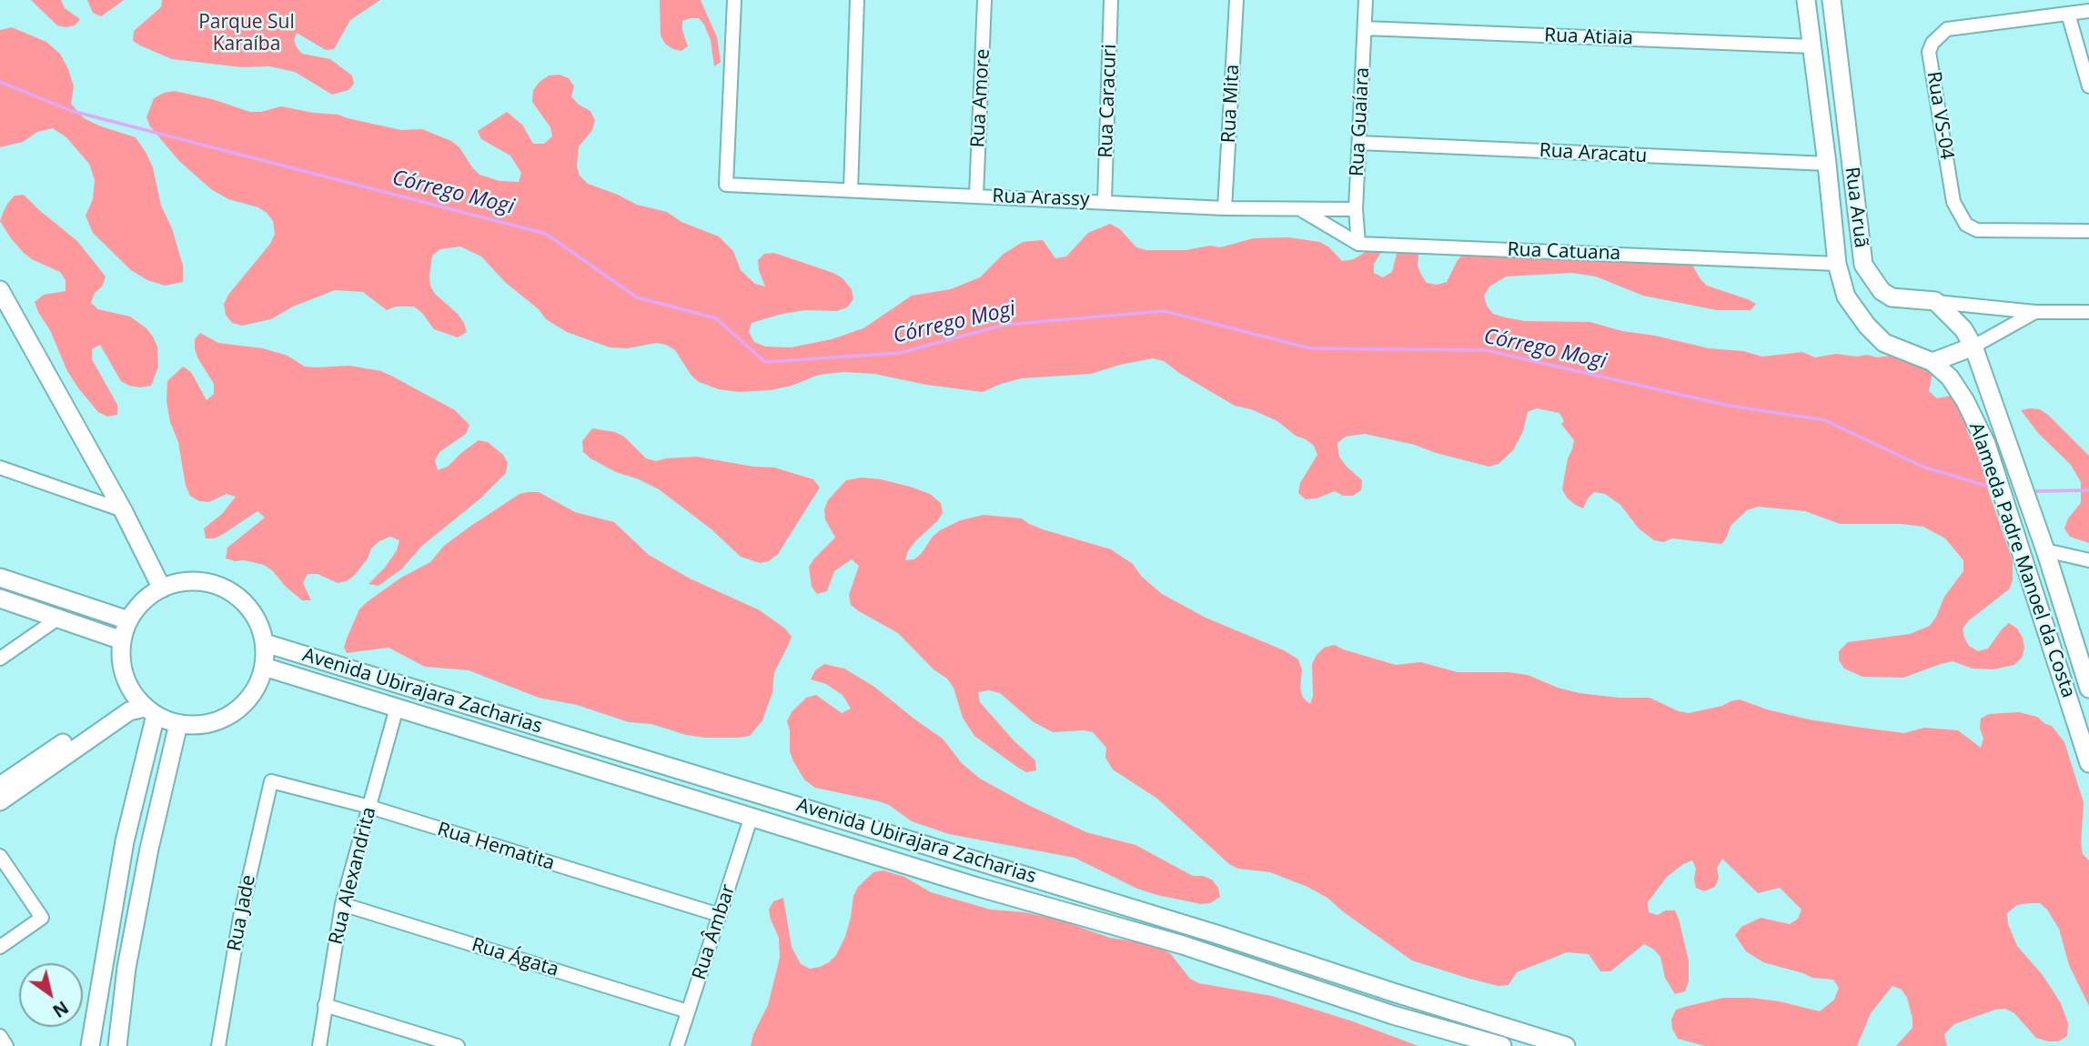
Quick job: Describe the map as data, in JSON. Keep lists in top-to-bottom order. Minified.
{"streets":{"main road":["Rua Aruã","Alameda Padre Manoel da Costa","Avenida Ubirajara Zacharias"],"street":["Rua Atiaia","Rua Amore","Rua Caracuri","Rua Mita","Rua VS-04","Rua Guaíara","Rua Aracatu","Rua Arassy","Rua Catuana","Rua Hematita","Rua Alexandrita","Rua Jade","Rua Âmbar","Rua Ágata"]},"crossings":[["Rua Atiaia","Rua Guaíara"],["Rua Atiaia","Rua Aruã"],["Rua Amore","Rua Arassy"],["Rua Caracuri","Rua Arassy"],["Rua Mita","Rua Arassy"],["Rua Guaíara","Rua Aracatu"],["Rua Guaíara","Rua Arassy"],["Rua Guaíara","Rua Catuana"],["Rua Aracatu","Rua Aruã"],["Rua Arassy","Rua Catuana"],["Rua Aruã","Rua Catuana"],["Rua Aruã","Alameda Padre Manoel da Costa"],["Rua Catuana","Alameda Padre Manoel da Costa"],["Avenida Ubirajara Zacharias","Rua Alexandrita"],["Avenida Ubirajara Zacharias","Rua Âmbar"],["Rua Hematita","Rua Alexandrita"],["Rua Hematita","Rua Jade"],["Rua Hematita","Rua Âmbar"],["Rua Alexandrita","Rua Ágata"],["Rua Âmbar","Rua Ágata"]],"water":["Córrego Mogi"],"parks":["Parque Sul Karaíba"],"north":"bottom right"}
